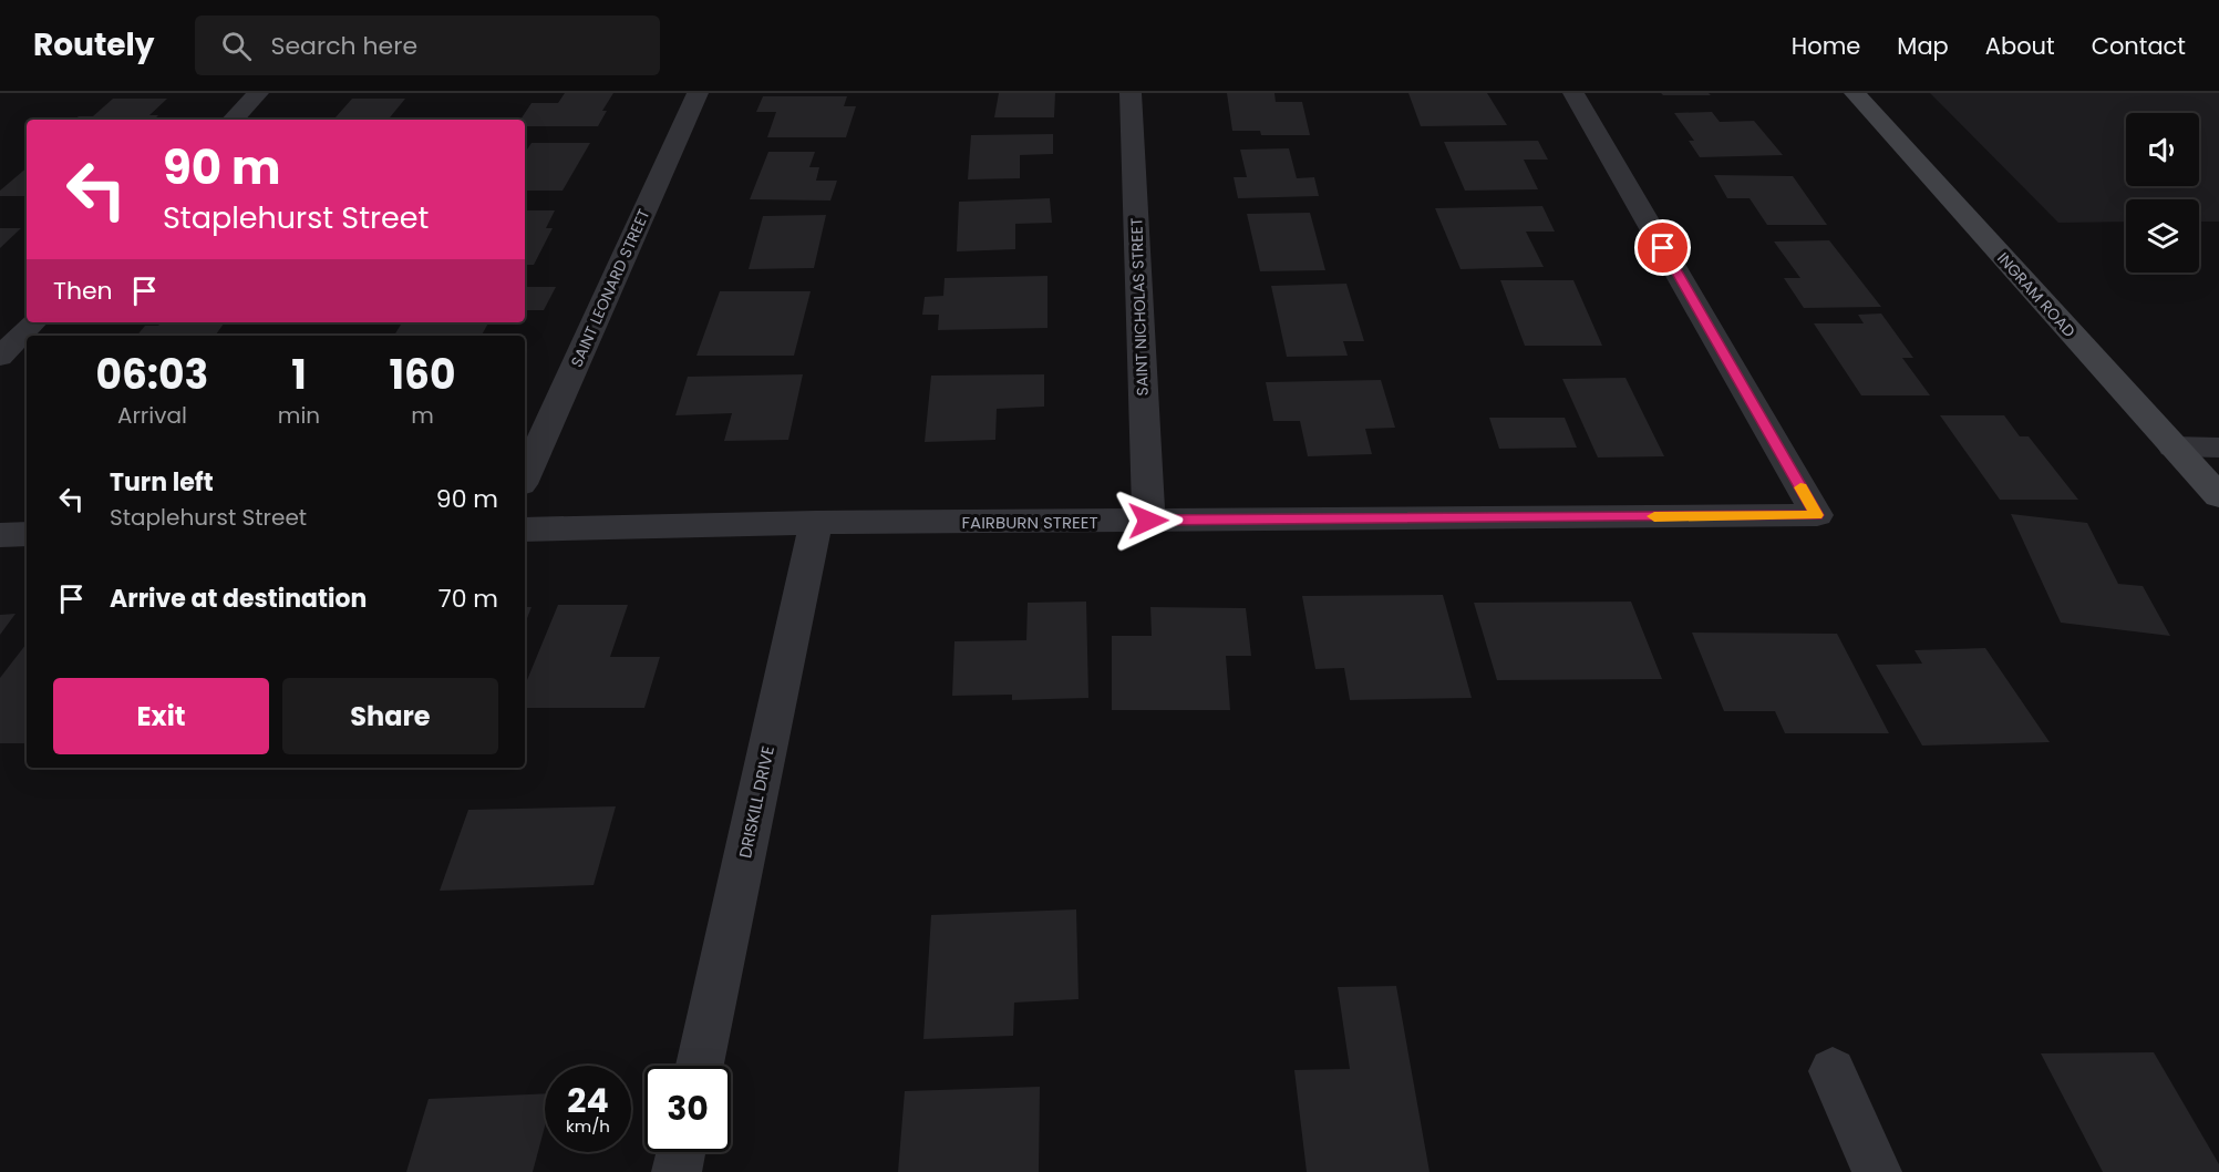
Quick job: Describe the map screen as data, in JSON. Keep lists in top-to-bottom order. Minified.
{"streets":{"street":["SAINT LEONARD STREET","INGRAM ROAD","SAINT NICHOLAS STREET","FAIRBURN STREET","DRISKILL DRIVE"]},"crossings":[["SAINT NICHOLAS STREET","FAIRBURN STREET"],["FAIRBURN STREET","DRISKILL DRIVE"]],"page":{"header":"Routely","search":"Search here","nav":["Home","Map","About","Contact"],"turn":["90 m","Staplehurst Street"],"then":"Then","eta":["06:03","Arrival","1","min","160","m"],"list":[{"name":"Turn left","note":"Staplehurst Street","value":"90 m"},{"name":"Arrive at destination","value":"70 m"}],"buttons":["Exit","Share"],"speed":"24 km/h","limit":"30"}}
